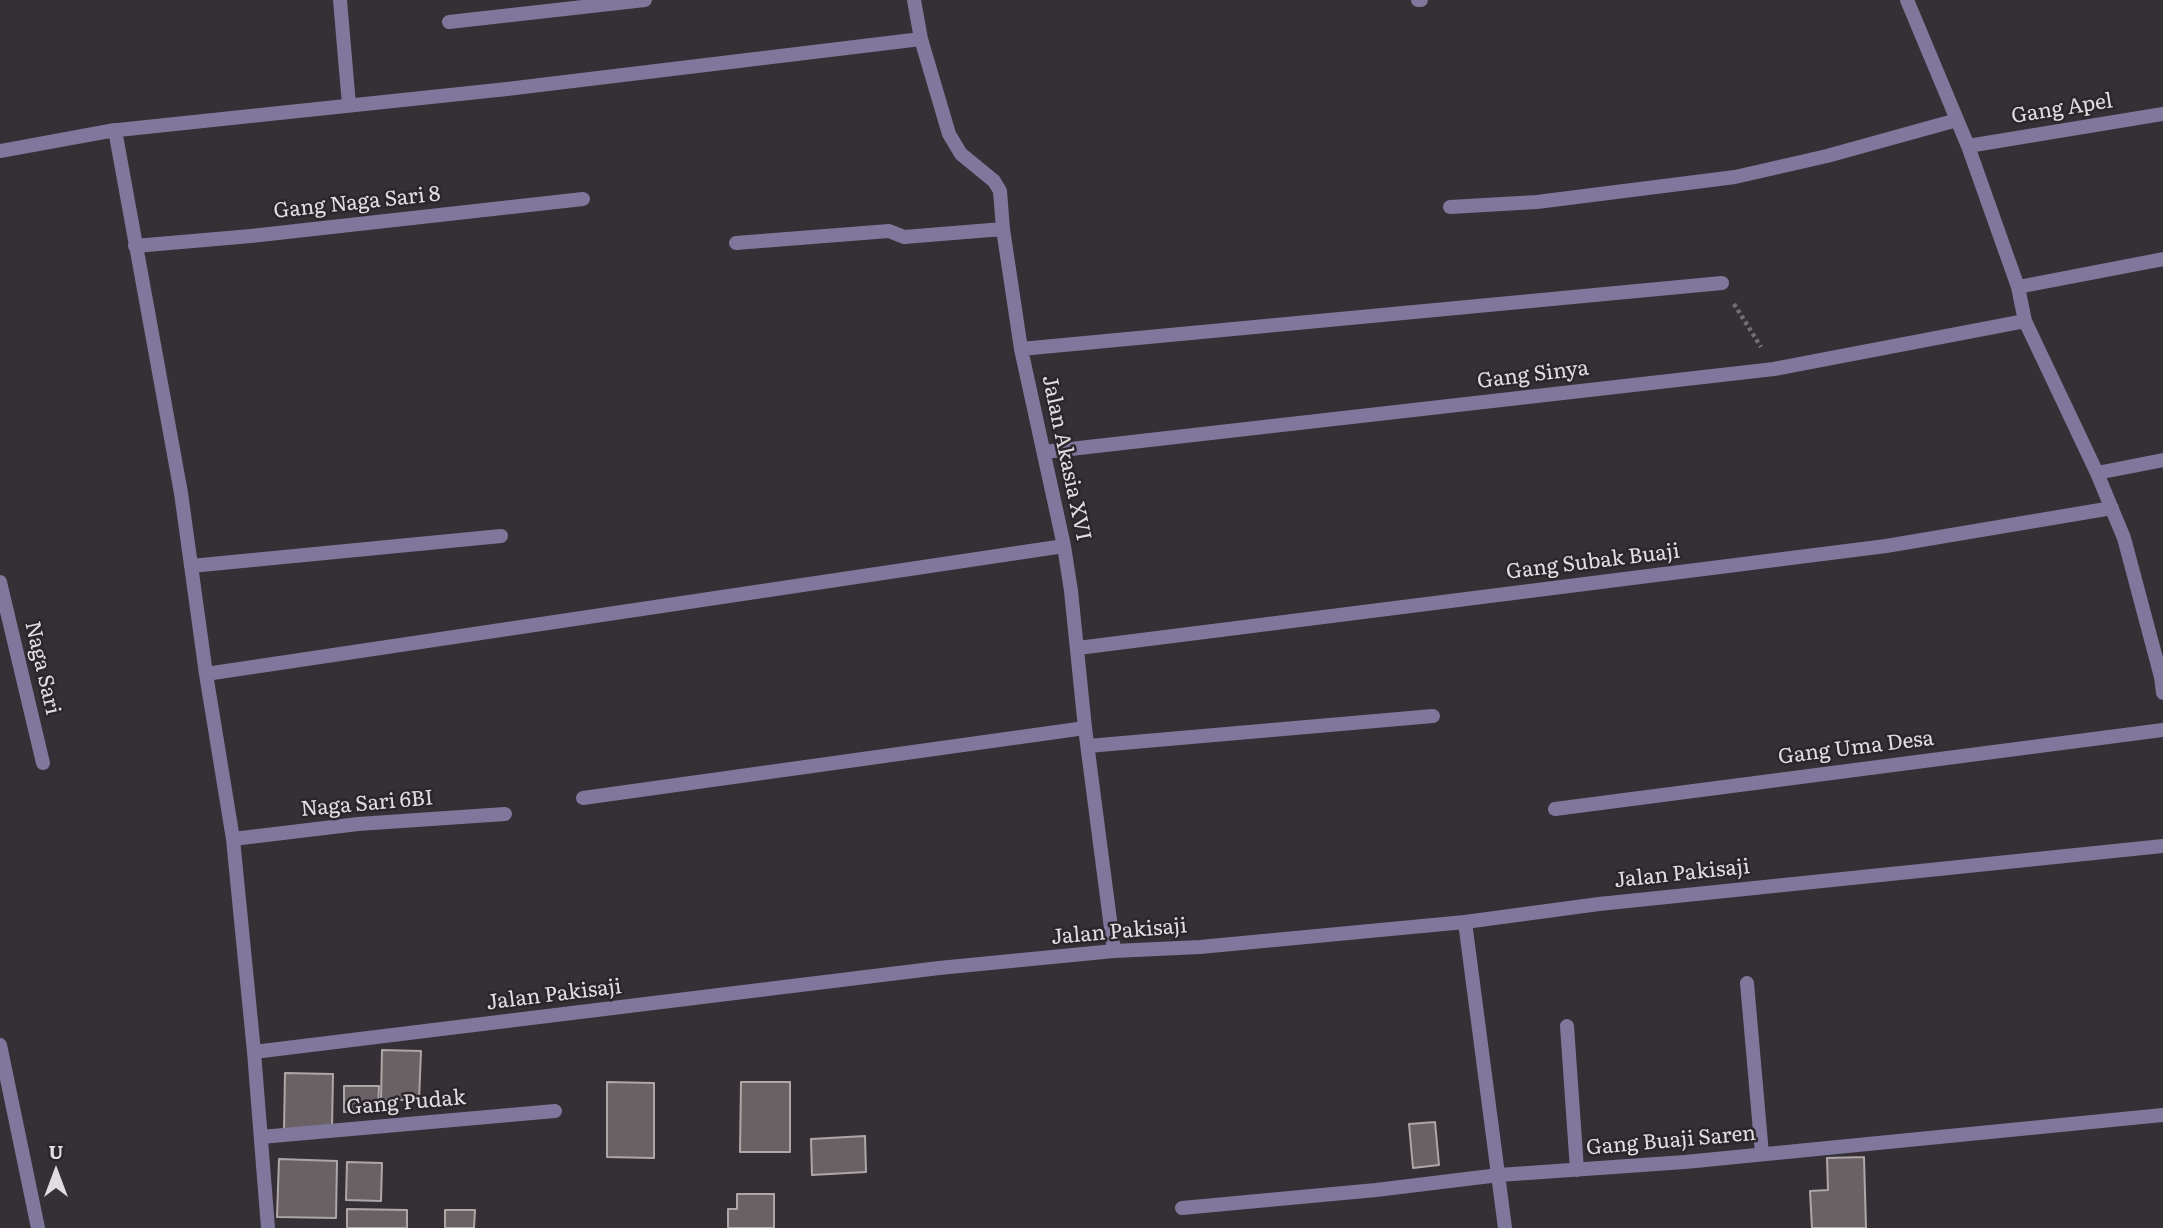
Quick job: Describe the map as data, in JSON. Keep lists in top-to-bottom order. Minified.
{"streets":{"street":["Gang Apel","Gang Naga Sari 8","Gang Sinya","Jalan Akasia XVI","Gang Subak Buaji","Naga Sari","Gang Uma Desa","Naga Sari 6BI","Jalan Pakisaji","Gang Pudak","Gang Buaji Saren"]},"crossings":[["Gang Sinya","Jalan Akasia XVI"],["Jalan Akasia XVI","Gang Subak Buaji"],["Jalan Akasia XVI","Jalan Pakisaji"]],"north":"top"}
